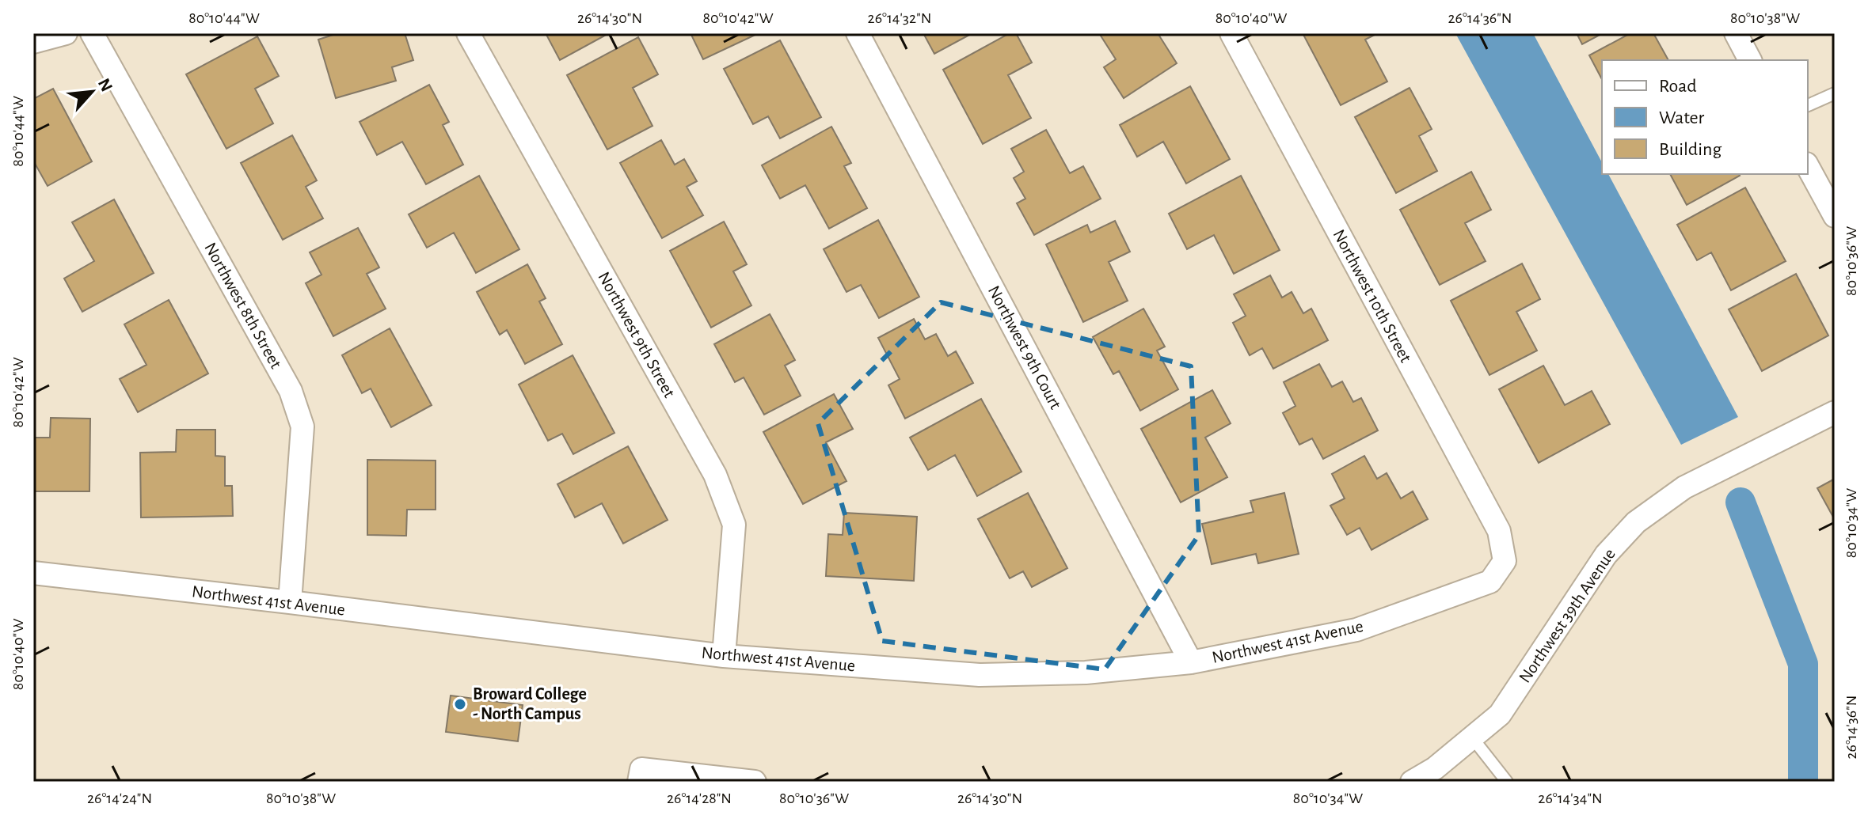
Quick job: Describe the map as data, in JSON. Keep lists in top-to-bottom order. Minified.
{"streets":{"street":["Northwest 10th Street","Northwest 8th Street","Northwest 9th Street","Northwest 9th Court","Northwest 41st Avenue","Northwest 39th Avenue"]},"crossings":[["Northwest 10th Street","Northwest 41st Avenue"],["Northwest 8th Street","Northwest 41st Avenue"],["Northwest 9th Street","Northwest 41st Avenue"],["Northwest 9th Court","Northwest 41st Avenue"]],"places":["Broward College - North Campus"],"legend":["Road","Water","Building"],"north":"top right","coordinates":["80°10'44\"W","26°14'30\"N","80°10'42\"W","26°14'32\"N","80°10'40\"W","26°14'36\"N","80°10'38\"W","80°10'36\"W","80°10'34\"W","26°14'24\"N","26°14'28\"N","26°14'34\"N"]}
